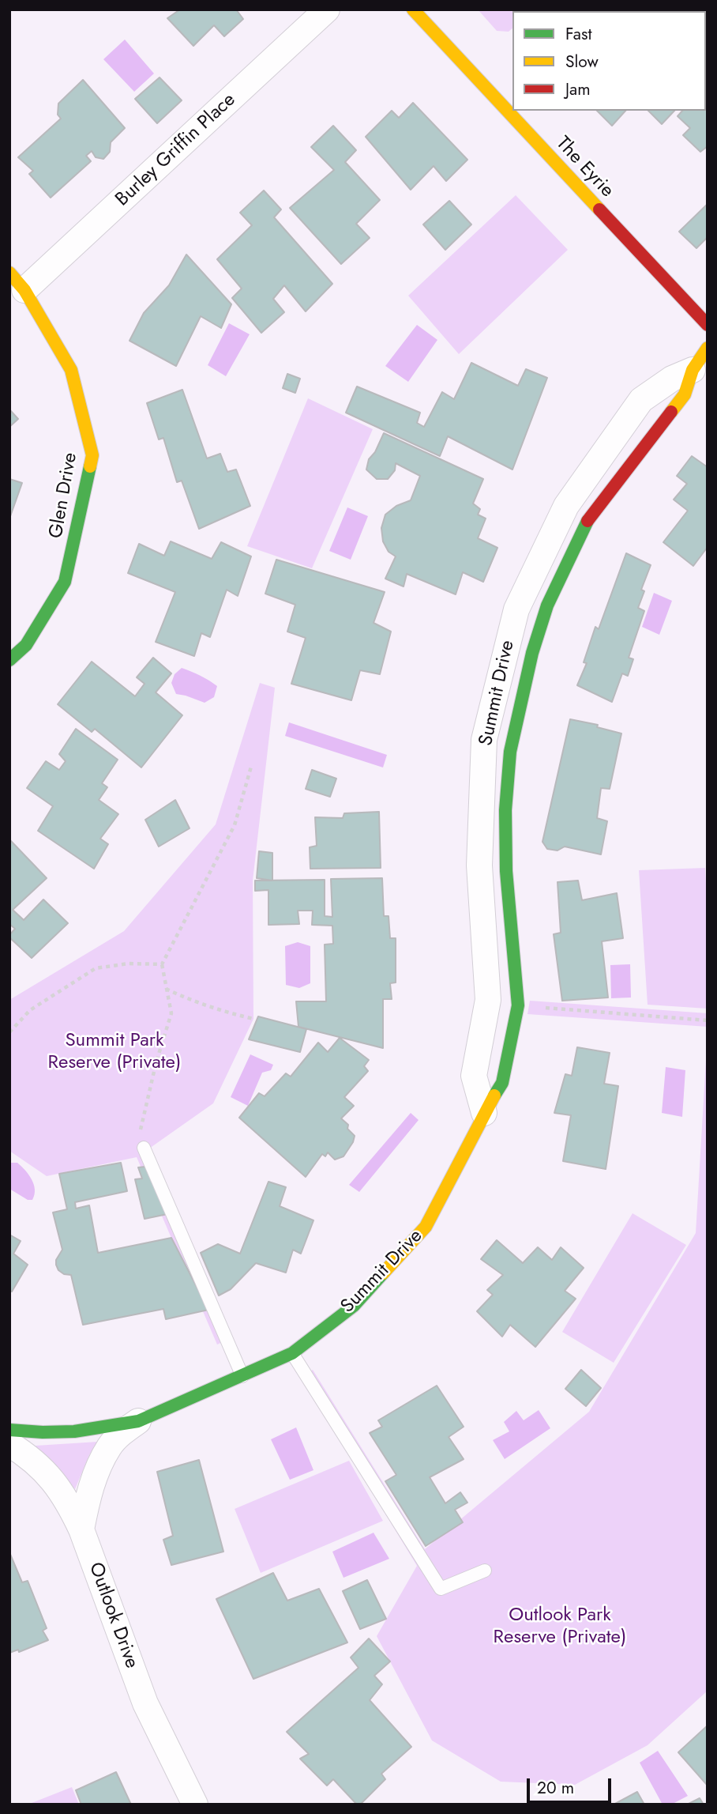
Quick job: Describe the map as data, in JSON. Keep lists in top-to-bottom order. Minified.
{"streets":{"street":["Burley Griffin Place","The Eyrie","Glen Drive","Summit Drive","Outlook Drive"]},"crossings":[["Burley Griffin Place","Glen Drive"],["Summit Drive","Outlook Drive"]],"parks":["Summit Park Reserve (Private)","Outlook Park Reserve (Private)"],"legend":["Fast","Slow","Jam"],"scale_bar":"20 m"}
